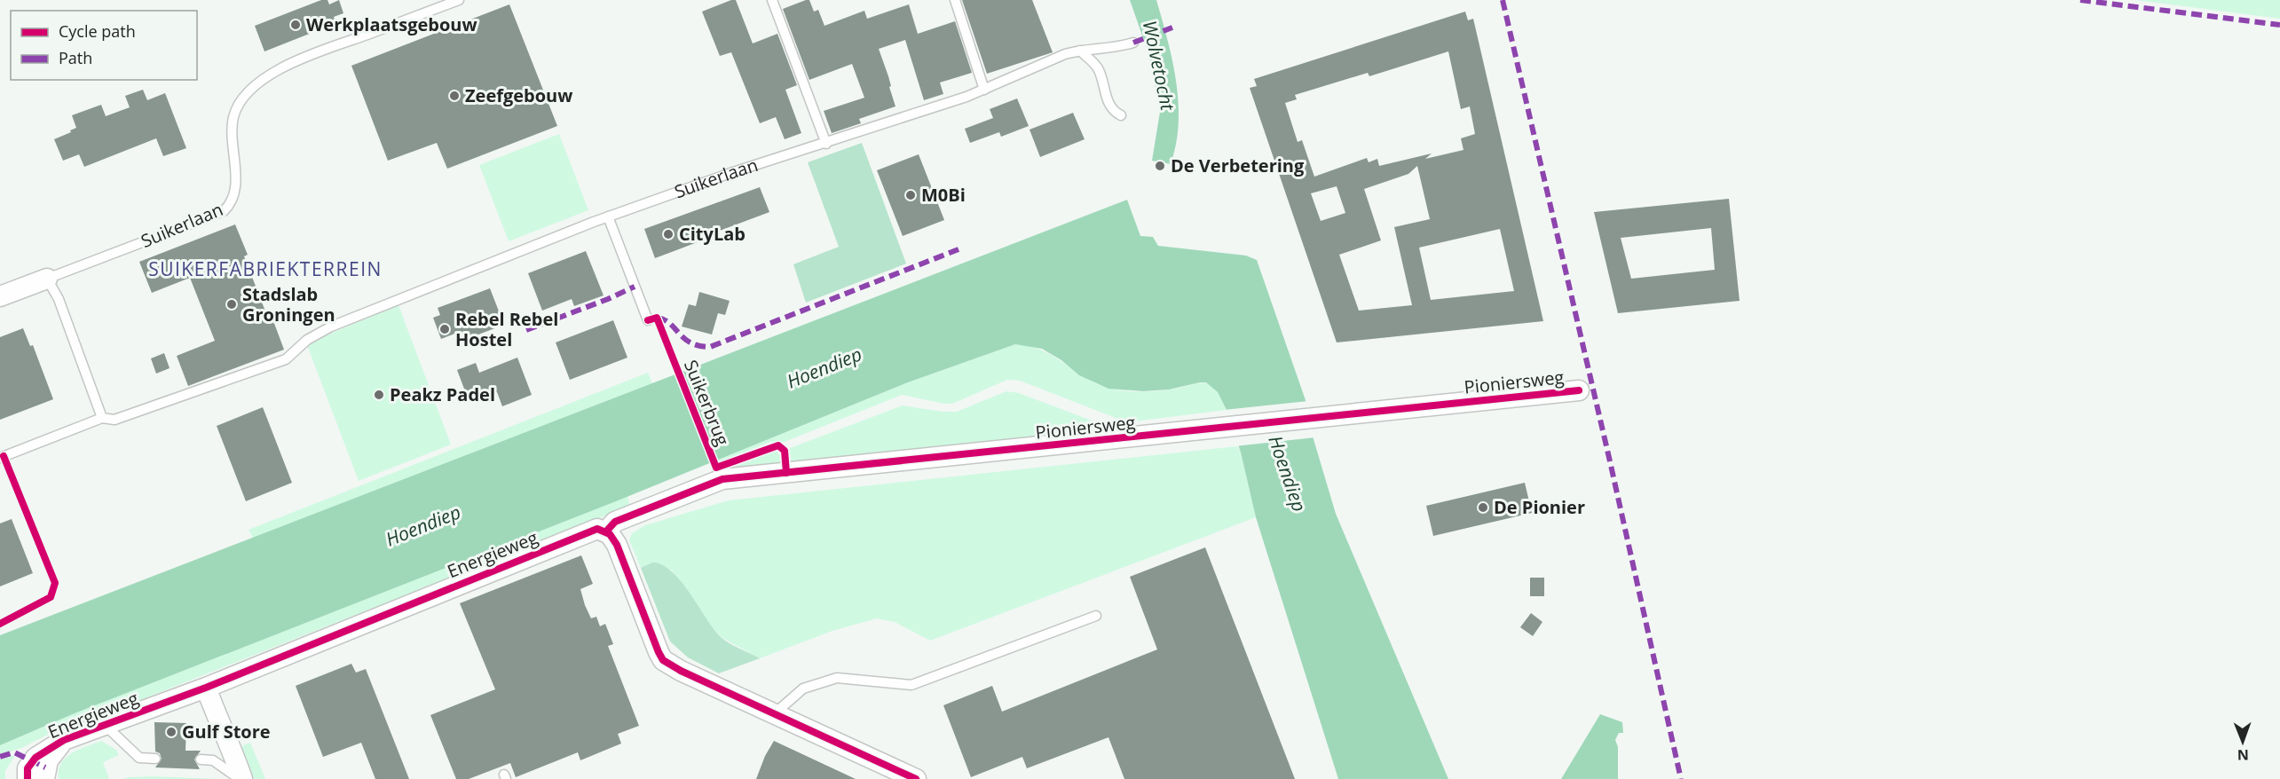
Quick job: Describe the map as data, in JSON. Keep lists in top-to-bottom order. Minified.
{"streets":{"street":["Suikerlaan","Pioniersweg","Energieweg"],"cycle path":["Suikerbrug"]},"crossings":[["Pioniersweg","Energieweg"]],"districts":["SUIKERFABRIEKTERREIN"],"water":["Wolvetocht","Hoendiep"],"places":["Werkplaatsgebouw","Zeefgebouw","De Verbetering","M0Bi","CityLab","Stadslab Groningen","Rebel Rebel Hostel","Peakz Padel","De Pionier","Gulf Store"],"legend":["Cycle path","Path"],"north":"bottom"}
